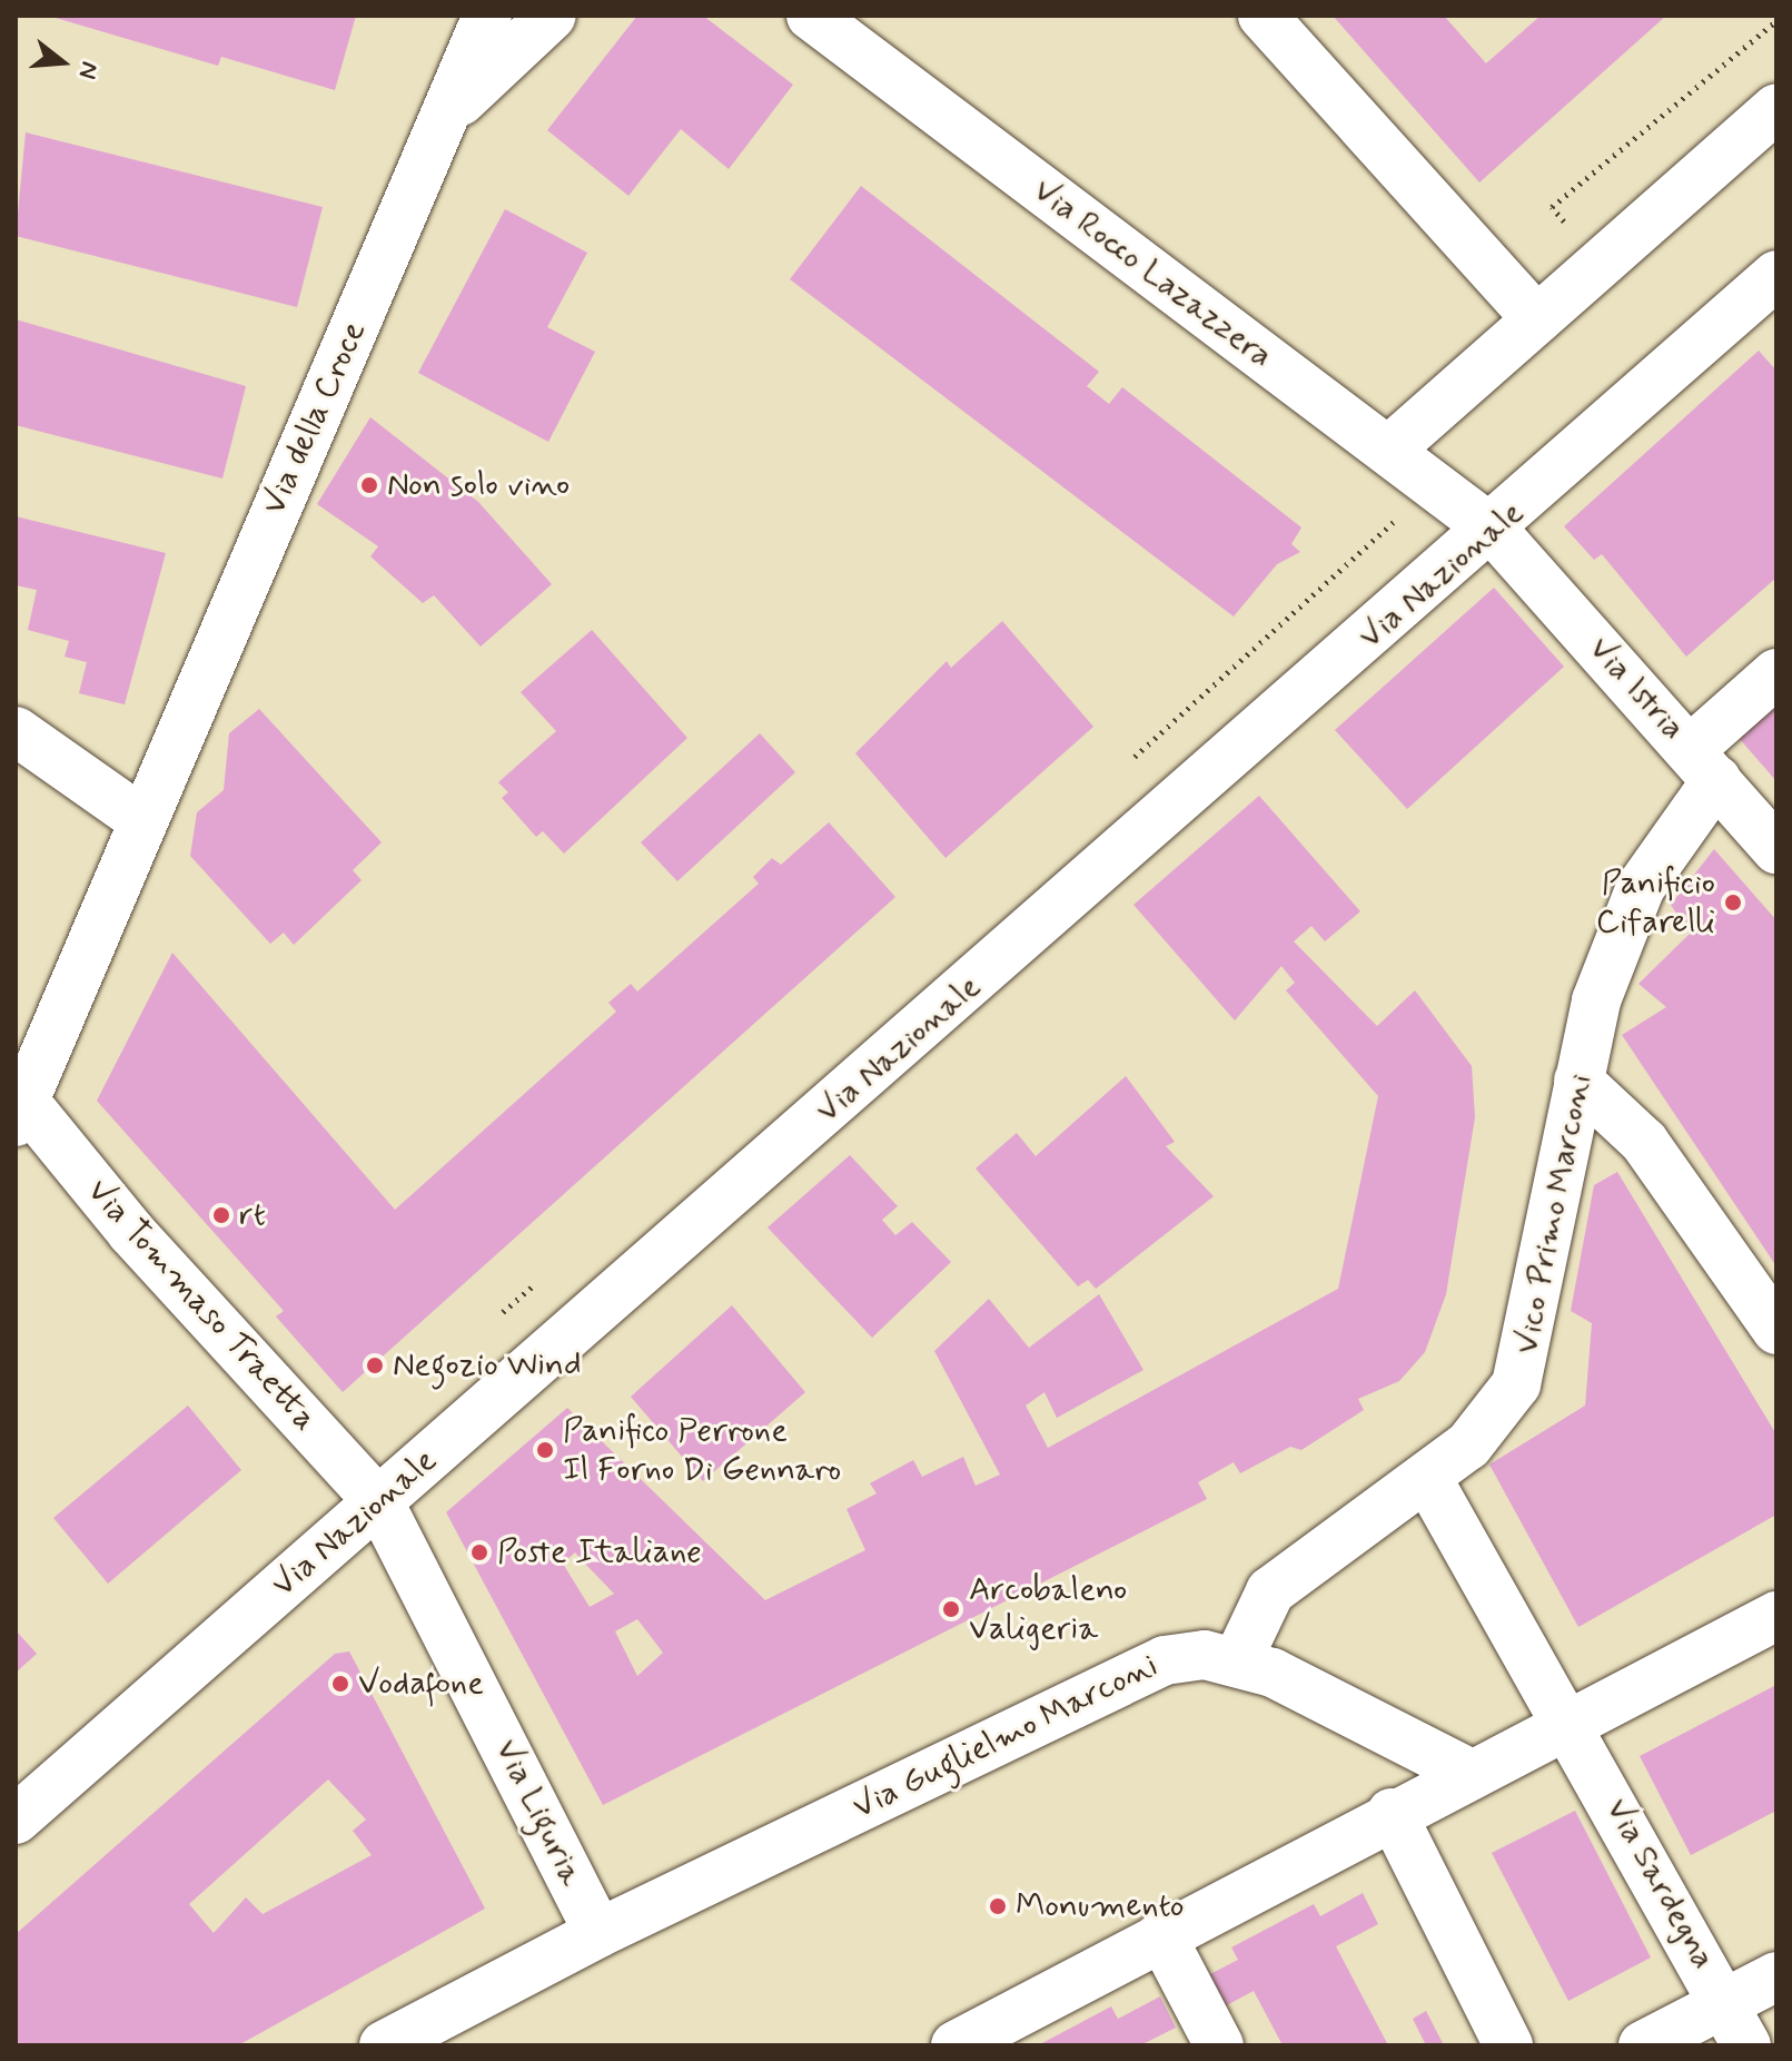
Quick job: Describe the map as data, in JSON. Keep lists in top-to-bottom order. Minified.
{"streets":{"street":["Via Rocco Lazazzera","Via della Croce","Via Nazionale","Via Istria","Vico Primo Marconi","Via Tommaso Traetta","Via Guglielmo Marconi","Via Liguria","Via Sardegna"]},"crossings":[["Via Rocco Lazazzera","Via Nazionale"],["Via Rocco Lazazzera","Via Istria"],["Via della Croce","Via Tommaso Traetta"],["Via Nazionale","Via Istria"],["Via Nazionale","Via Tommaso Traetta"],["Via Nazionale","Via Liguria"],["Via Istria","Vico Primo Marconi"],["Vico Primo Marconi","Via Guglielmo Marconi"],["Vico Primo Marconi","Via Sardegna"],["Via Tommaso Traetta","Via Liguria"],["Via Guglielmo Marconi","Via Liguria"]],"places":["Non solo vino","Panificio Cifarelli","rt","Negozio Wind","Panifico Perrone Il Forno Di Gennaro","Poste Italiane","Arcobaleno Valigeria","Vodafone","Monumento"],"north":"right"}
